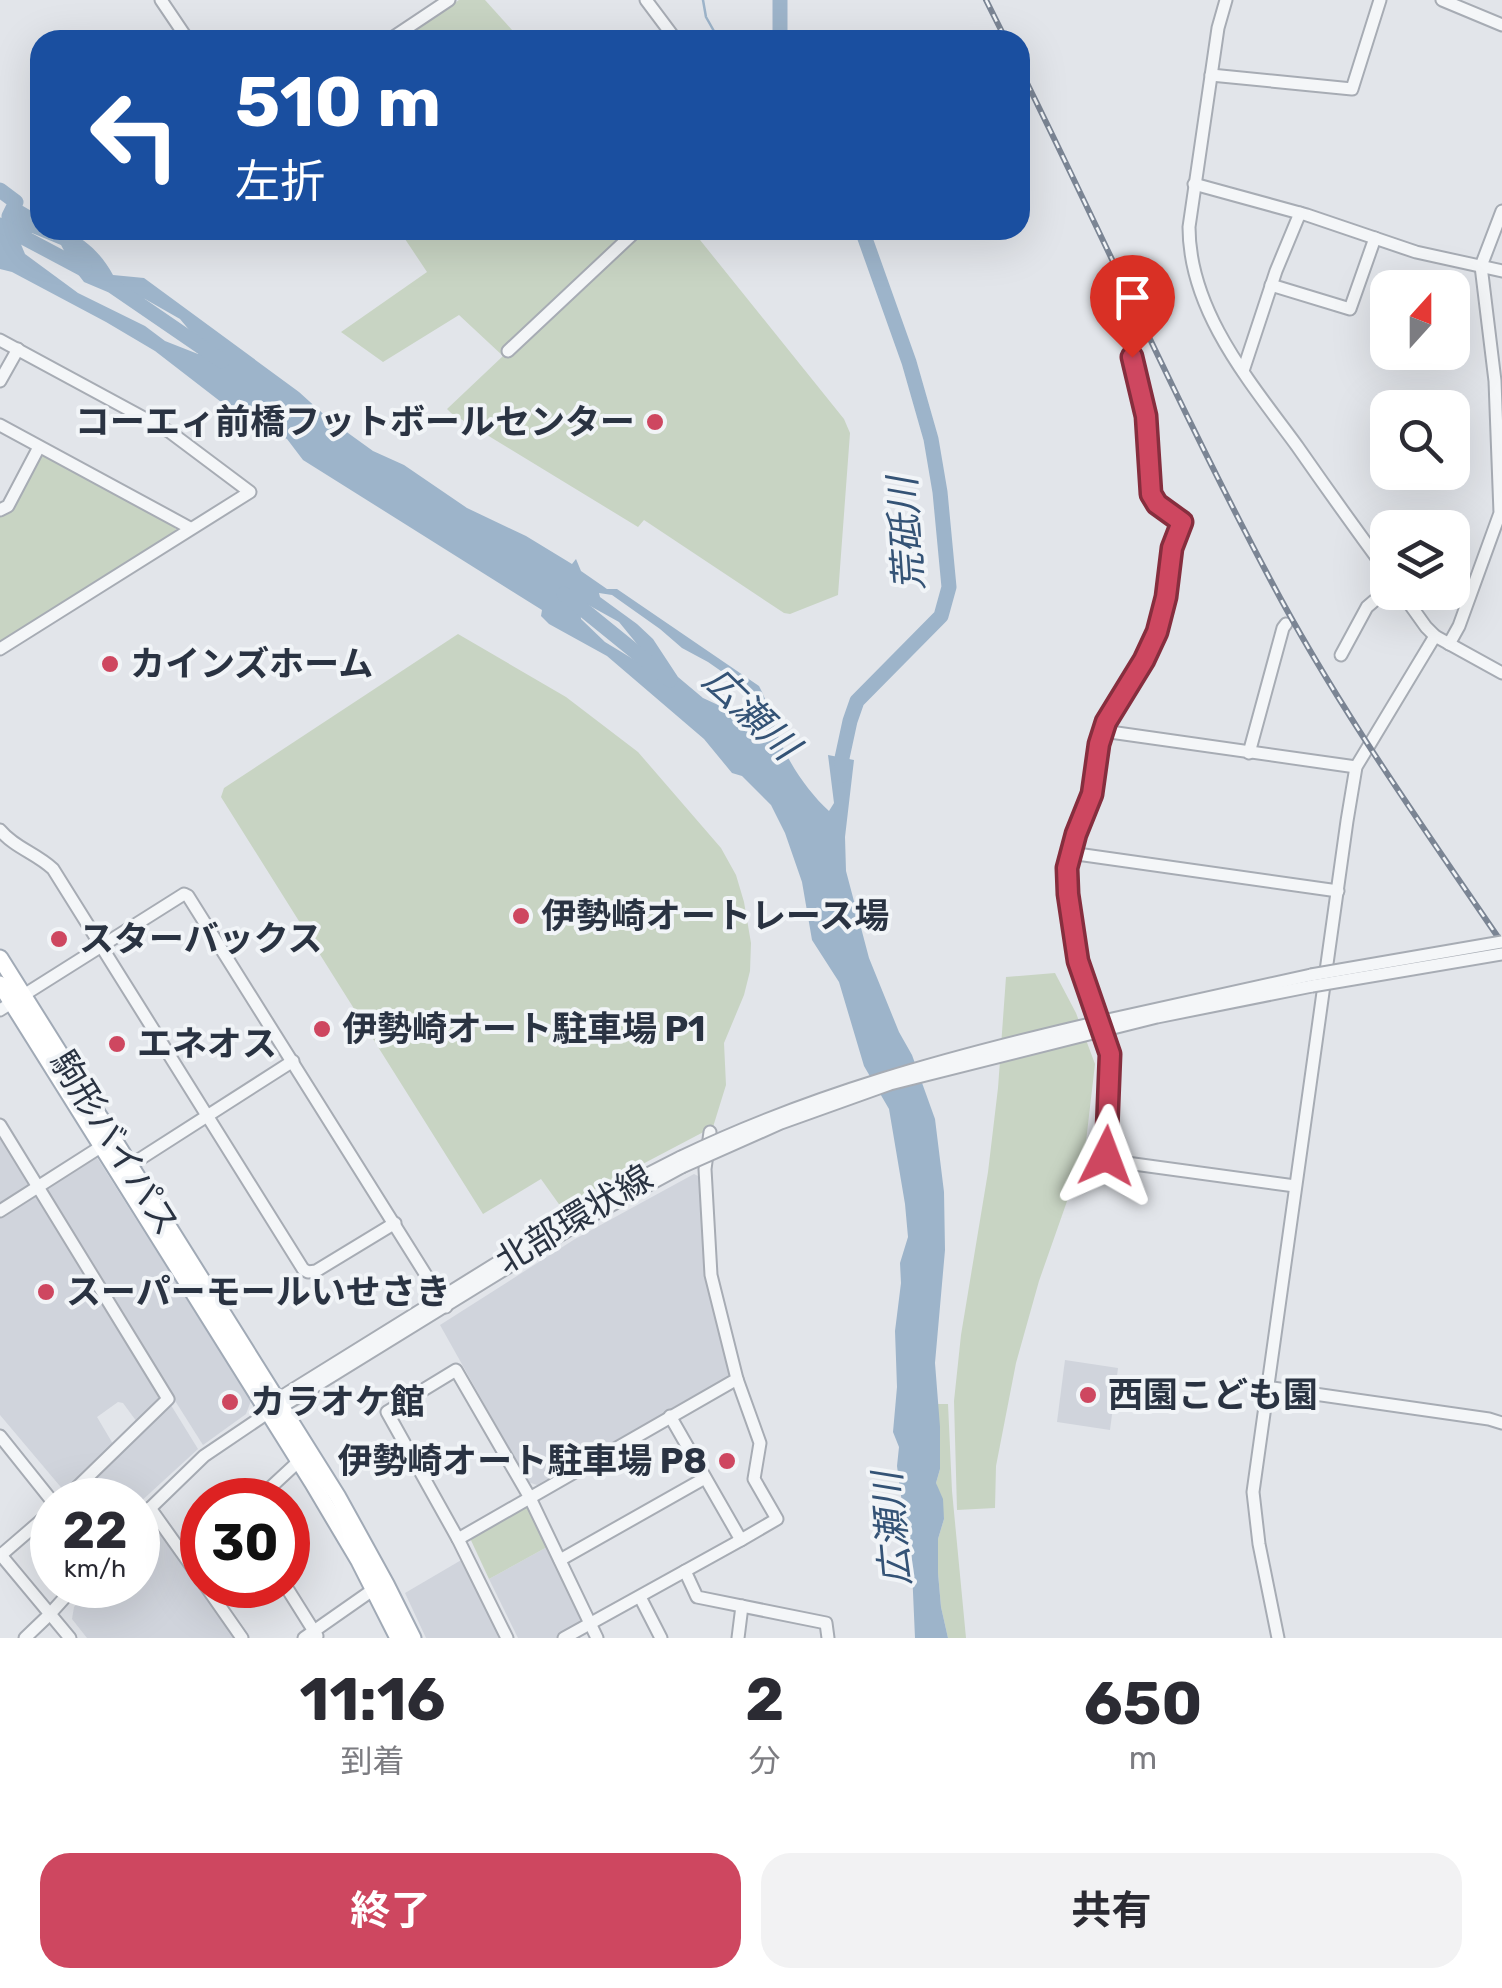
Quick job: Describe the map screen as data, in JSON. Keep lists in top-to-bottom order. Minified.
{"streets":{"main road":["駒形バイパス"],"street":["北部環状線"]},"crossings":[["駒形バイパス","北部環状線"]],"water":["荒砥川","広瀬川"],"places":["コーエィ前橋フットボールセンター","カインズホーム","伊勢崎オートレース場","スターバックス","伊勢崎オート駐車場 P1","エネオス","スーパーモールいせさき","西園こども園","カラオケ館","伊勢崎オート駐車場 P8"],"north":"top","page":{"turn":["510 m","左折"],"speed":"22 km/h","limit":"30","eta":["11:16","到着","2","分","650","m"],"buttons":["終了","共有"]}}
